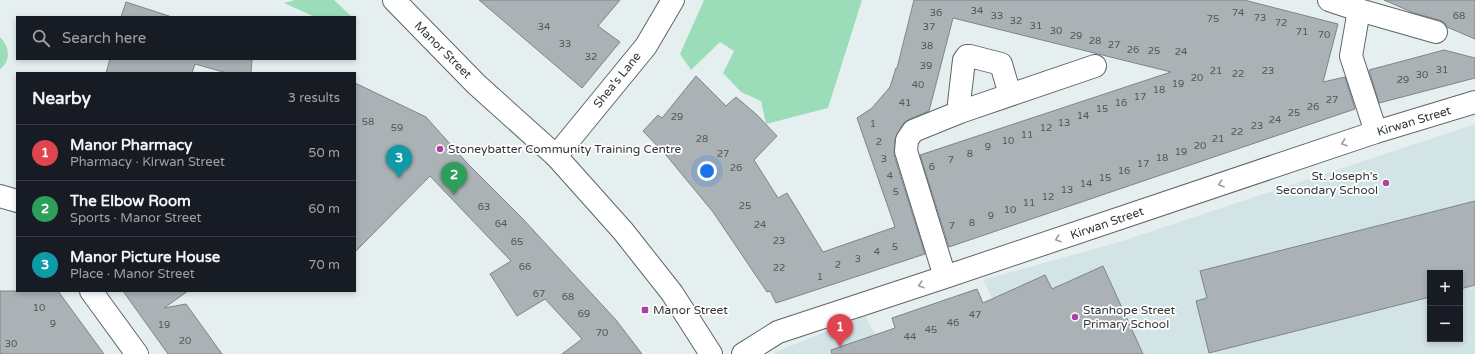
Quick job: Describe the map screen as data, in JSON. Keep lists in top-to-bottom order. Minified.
{"streets":{"street":["Manor Street","Shea's Lane","Kirwan Street"]},"crossings":[["Manor Street","Shea's Lane"]],"one_way":["Kirwan Street"],"places":{"other":["Stoneybatter Community Training Centre","St. Joseph’s Secondary School","Stanhope Street Primary School"],"transit":["Manor Street"]},"house_numbers":["34","36","74","33","68","73","75","32","72","31","34","37","30","71","70","29","28","33","27","38","26","25","24","32","39","31","21","23","22","30","20","29","19","40","18","17","27","41","16","26","15","25","14","29","24","58","13","1","23","59","12","22","11","28","21","10","2","20","9","19","27","8","18","3","7","17","6","26","16","4","15","14","13","5","12","11","25","63","10","9","8","64","24","7","23","65","5","4","3","2","66","22","1","67","68","10","69","47","46","9","19","45","70","44","20","30"],"page":{"search":"Search here","heading":["Nearby","3 results"],"list":[{"mark":"1","name":"Manor Pharmacy","note":"Pharmacy · Kirwan Street","value":"50 m"},{"mark":"2","name":"The Elbow Room","note":"Sports · Manor Street","value":"60 m"},{"mark":"3","name":"Manor Picture House","note":"Place · Manor Street","value":"70 m"}],"pins":["3","2","1"],"map_buttons":["+","−"]}}
